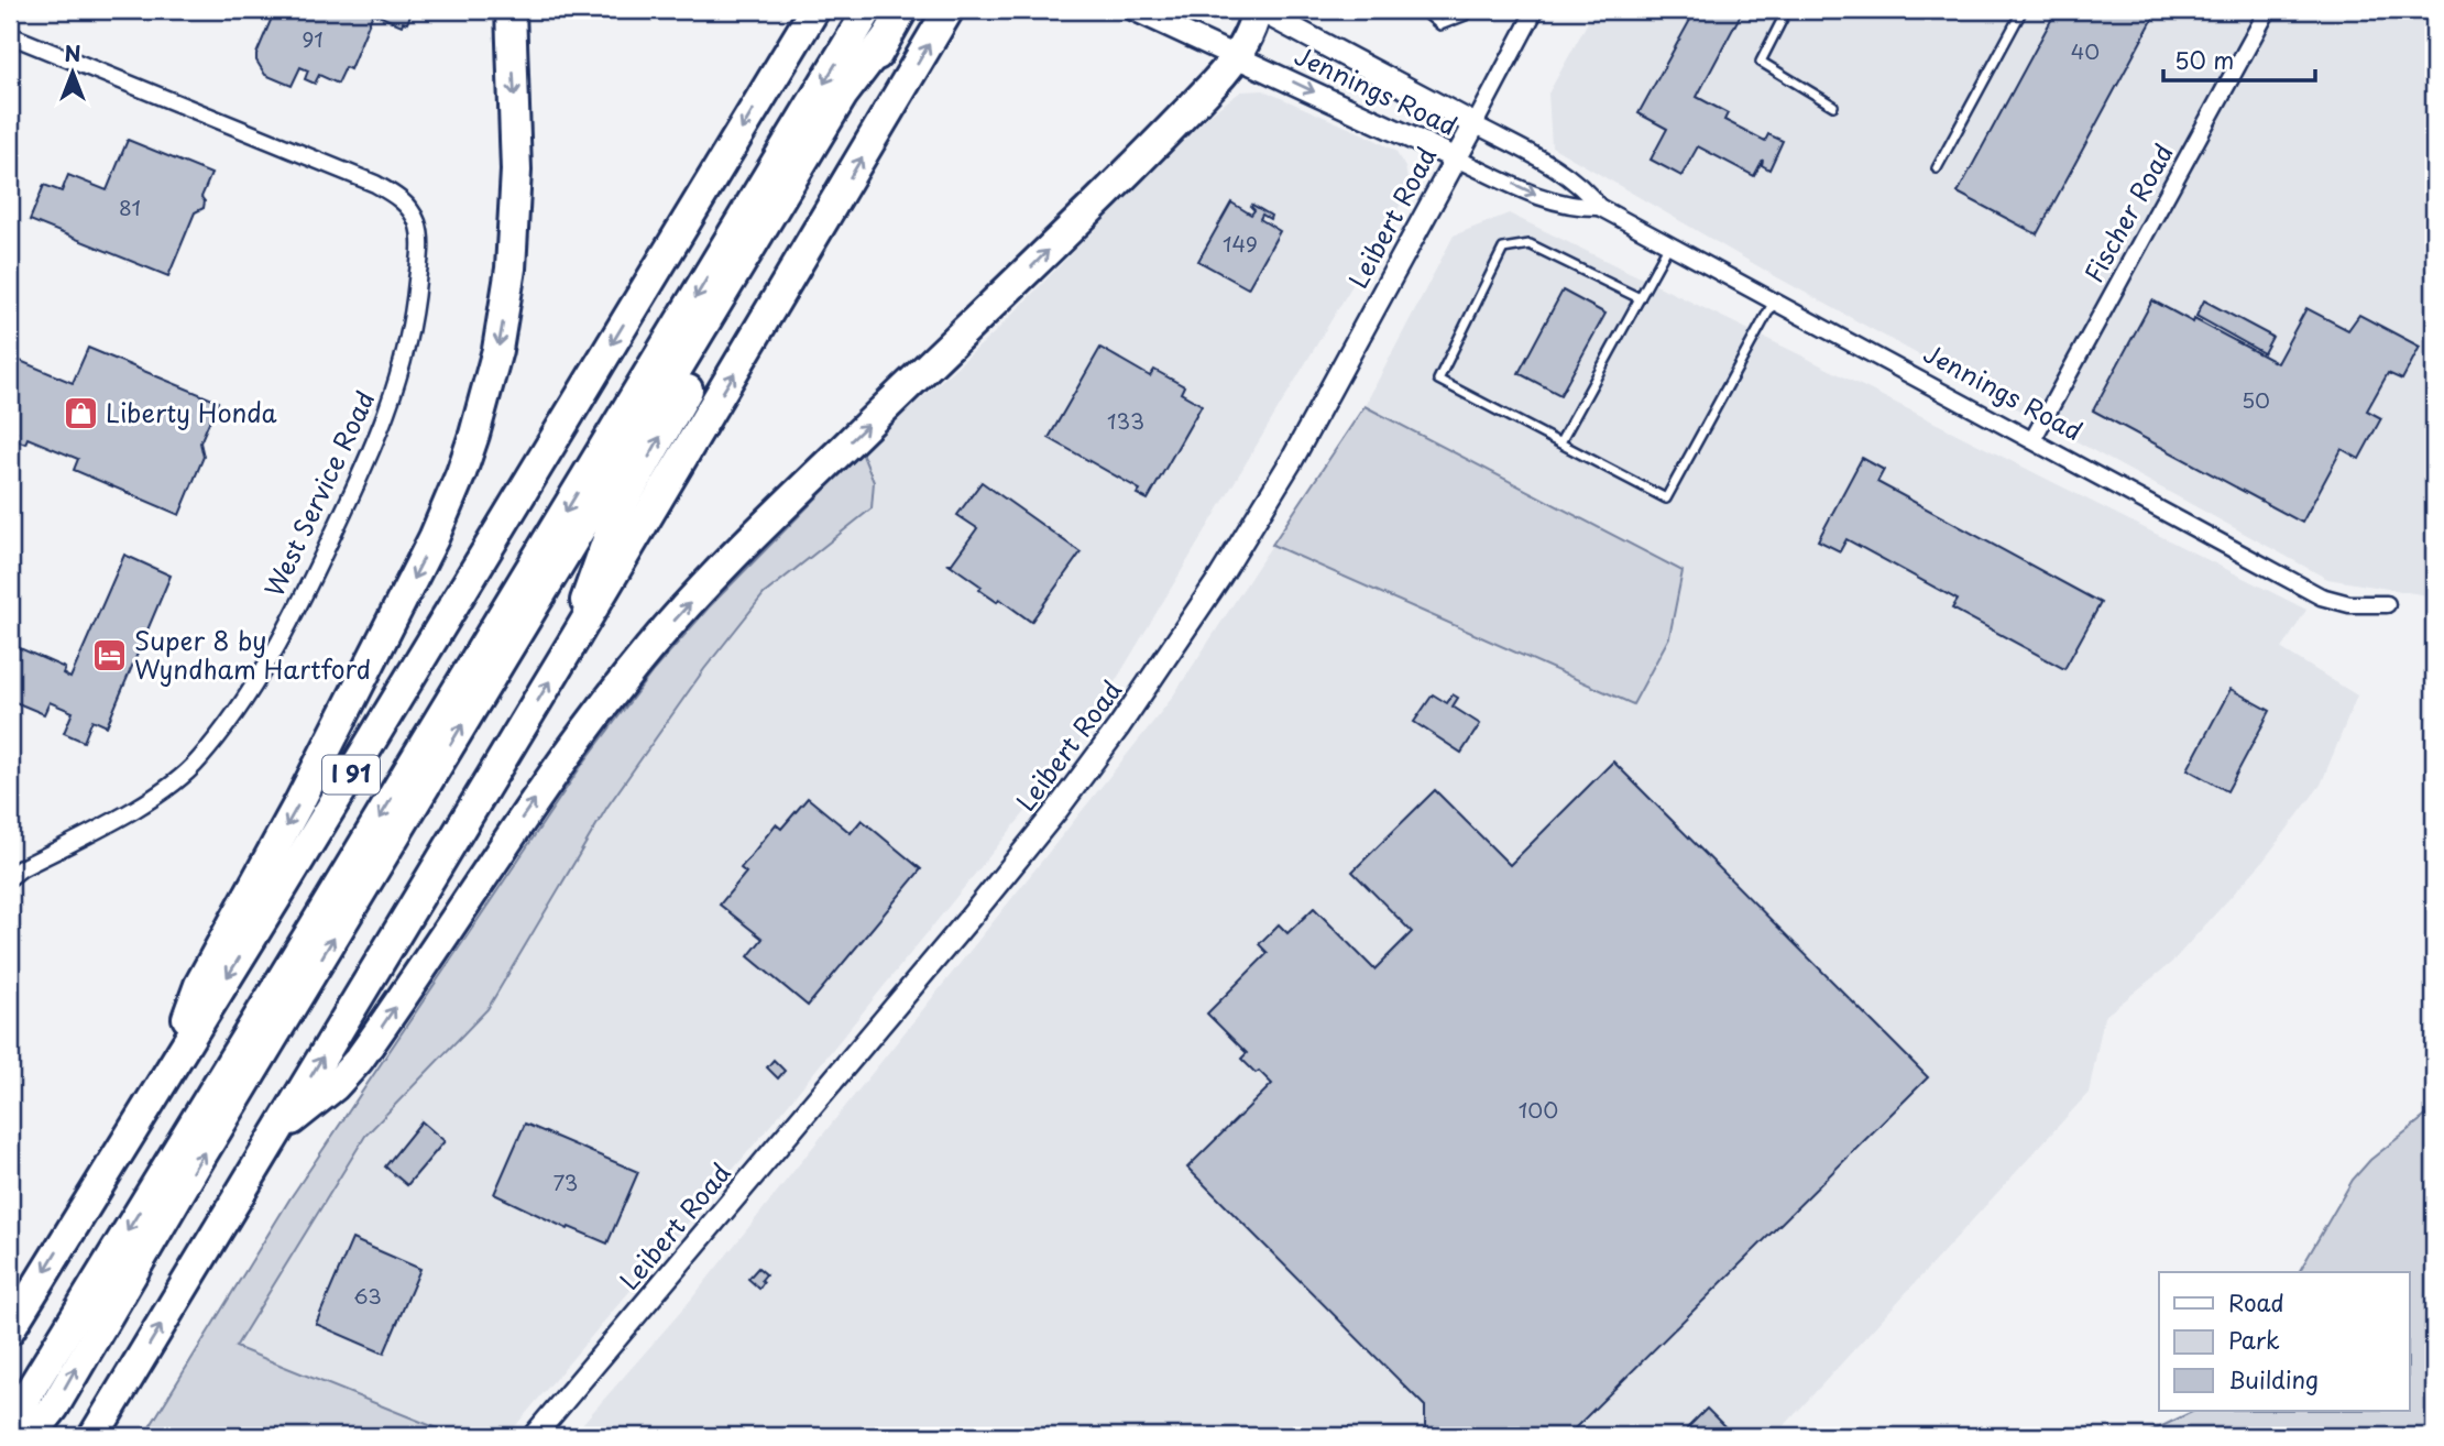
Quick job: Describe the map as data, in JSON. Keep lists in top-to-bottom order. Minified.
{"streets":{"highway":["I 91"],"street":["Jennings Road","Fischer Road","Leibert Road","West Service Road"]},"crossings":[["Jennings Road","Fischer Road"],["Jennings Road","Leibert Road"]],"places":{"shop":["Liberty Honda"],"hotel":["Super 8 by Wyndham Hartford"]},"house_numbers":["91","40","81","149","50","133","100","73","63"],"legend":["Road","Park","Building"],"scale_bar":"50 m","north":"top"}
